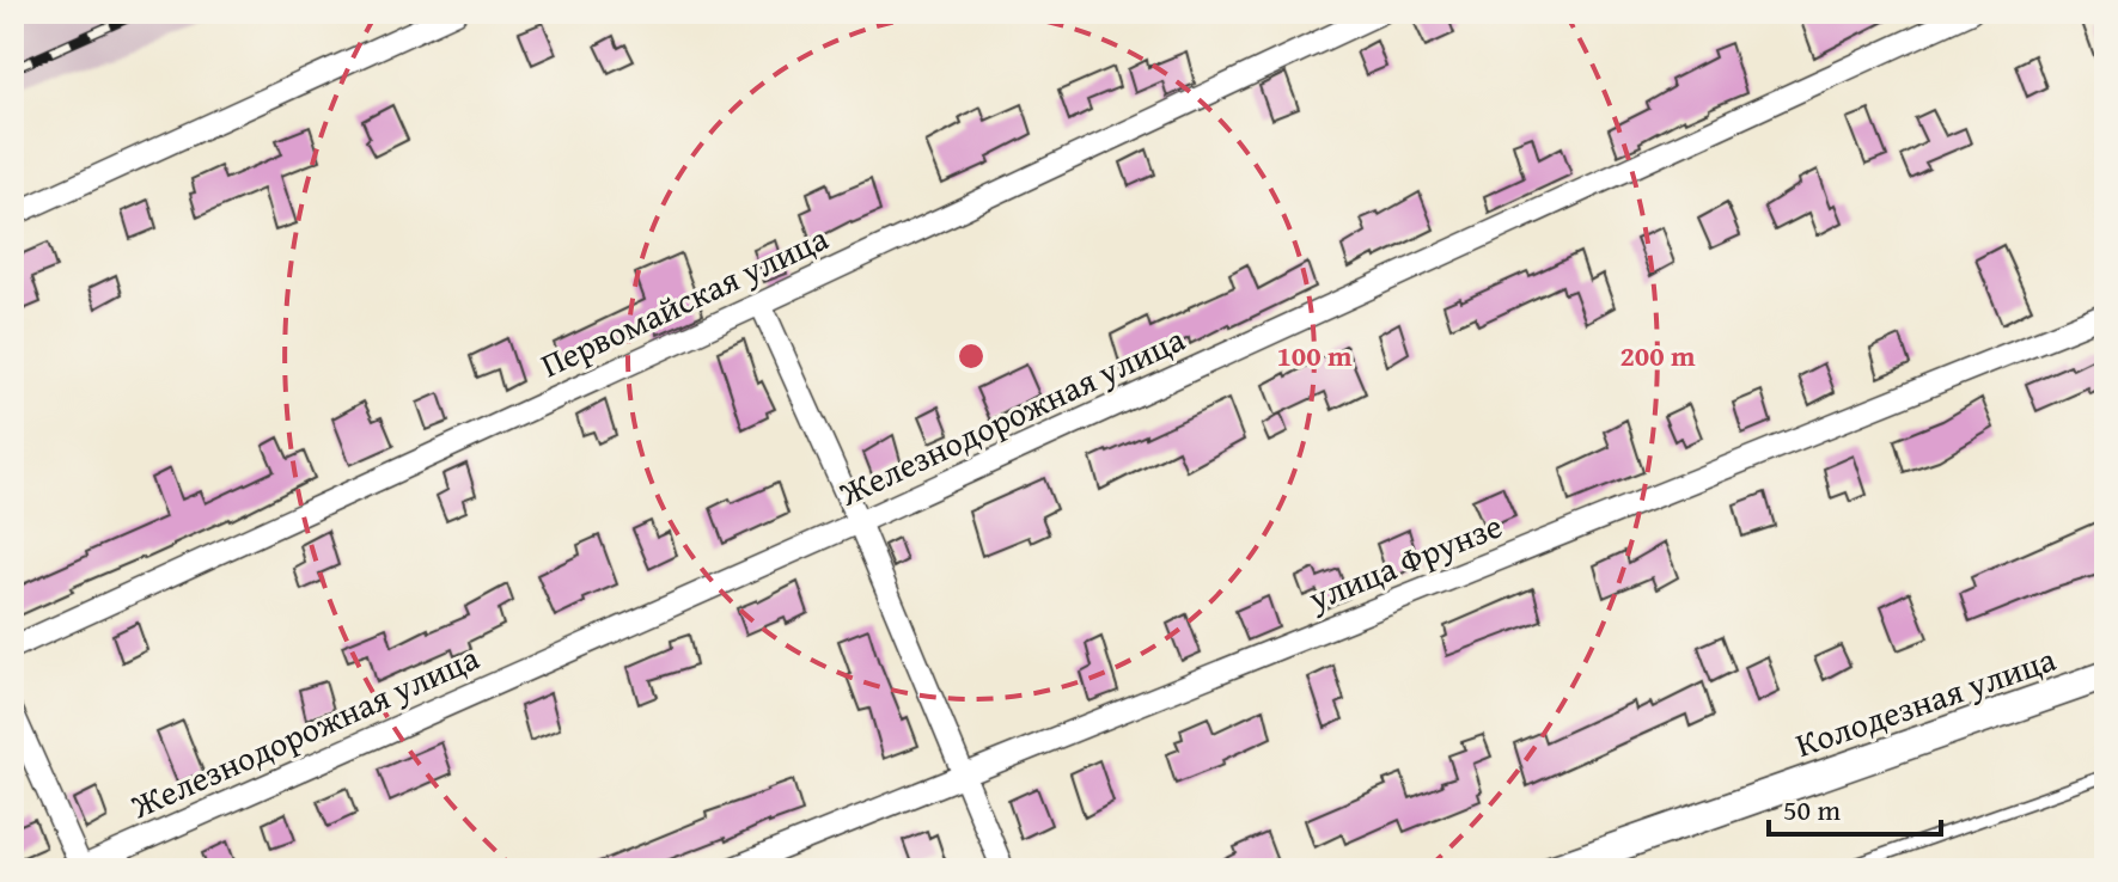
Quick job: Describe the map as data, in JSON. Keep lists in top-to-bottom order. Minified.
{"streets":{"main road":["Колодезная улица"],"street":["Первомайская улица","Железнодорожная улица","улица Фрунзе"]},"scale_bar":"50 m","rings":["100 m","200 m"]}
